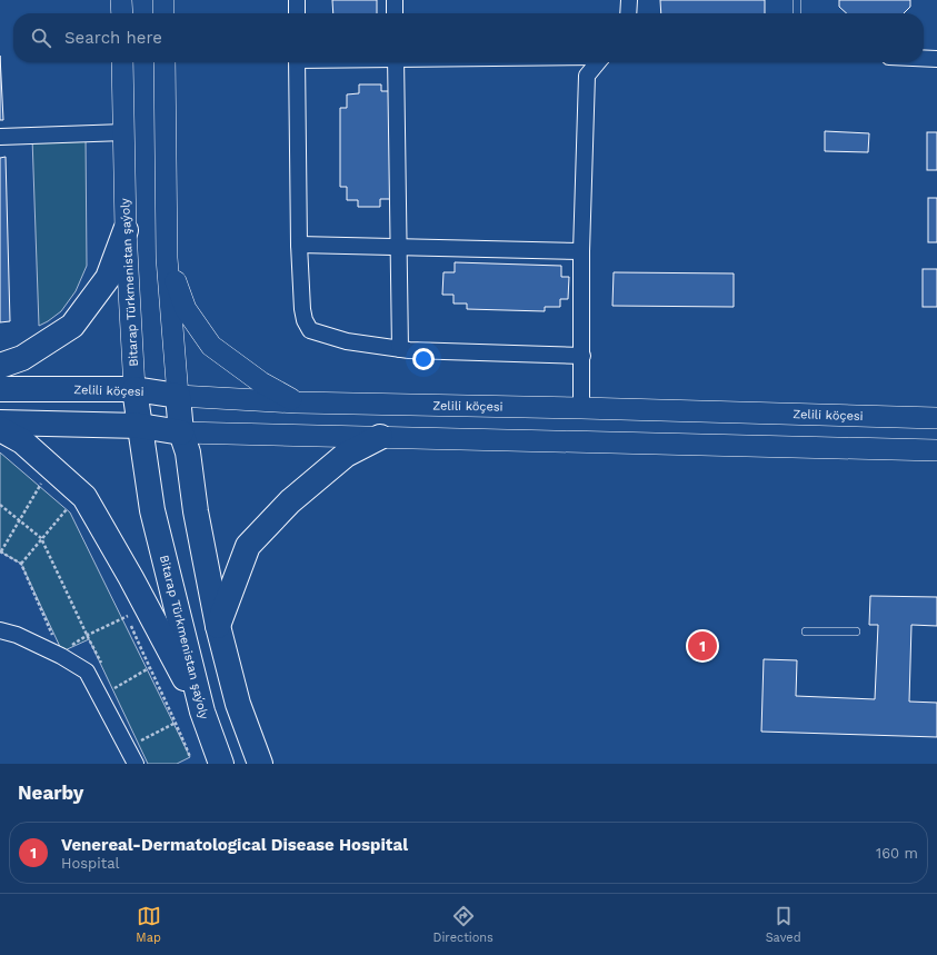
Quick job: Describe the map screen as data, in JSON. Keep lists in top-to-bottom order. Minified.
{"streets":{"main road":["Bitarap Türkmenistan şaýoly","Zelili köçesi"]},"crossings":[["Bitarap Türkmenistan şaýoly","Zelili köçesi"]],"page":{"search":"Search here","pins":"1","heading":"Nearby","list":[{"mark":"1","name":"Venereal-Dermatological Disease Hospital","note":"Hospital","value":"160 m"}],"nav":["Map","Directions","Saved"]}}
